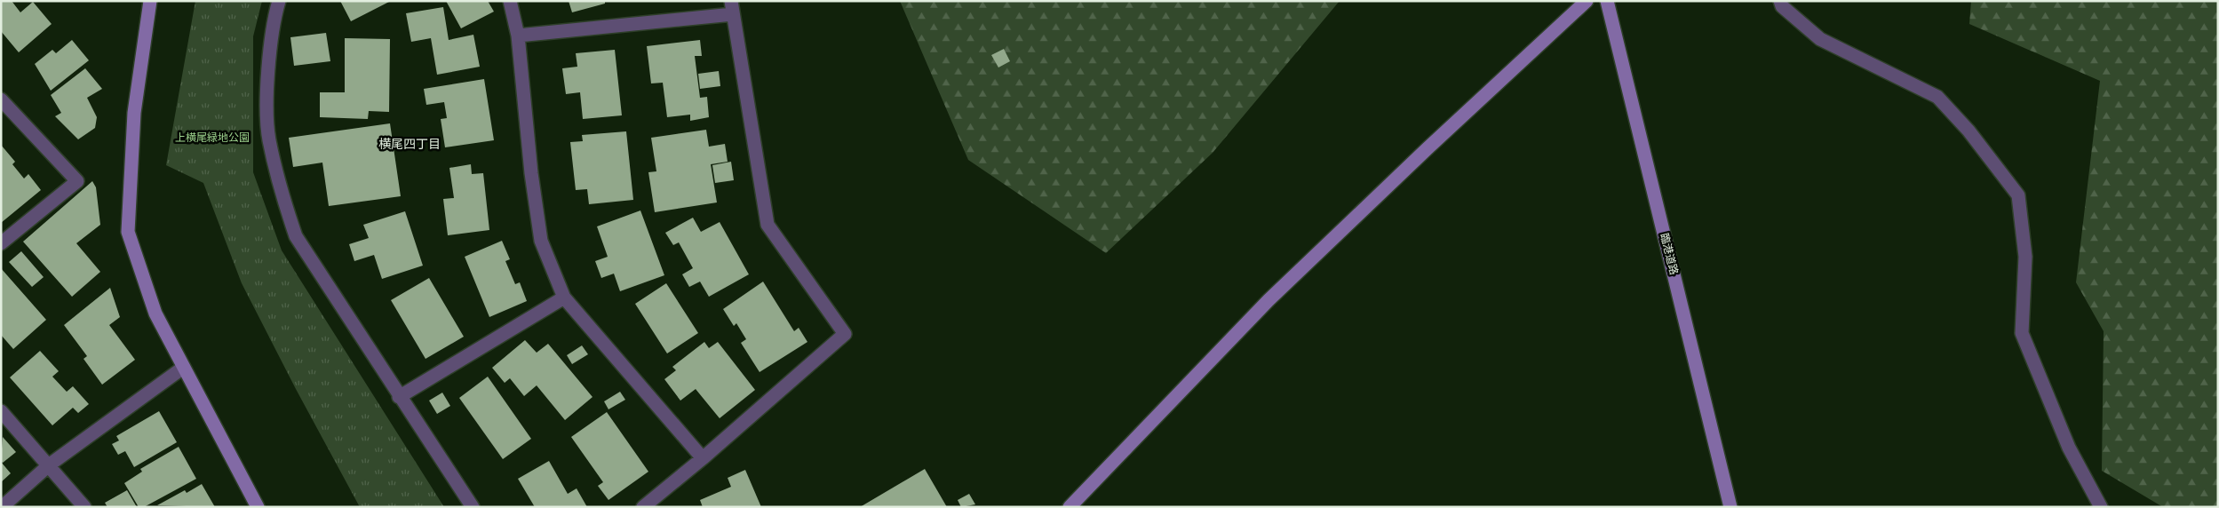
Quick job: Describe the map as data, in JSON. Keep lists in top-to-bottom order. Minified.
{"streets":{"street":["臨港道路"]},"districts":["横尾四丁目"],"parks":["上横尾緑地公園"]}
